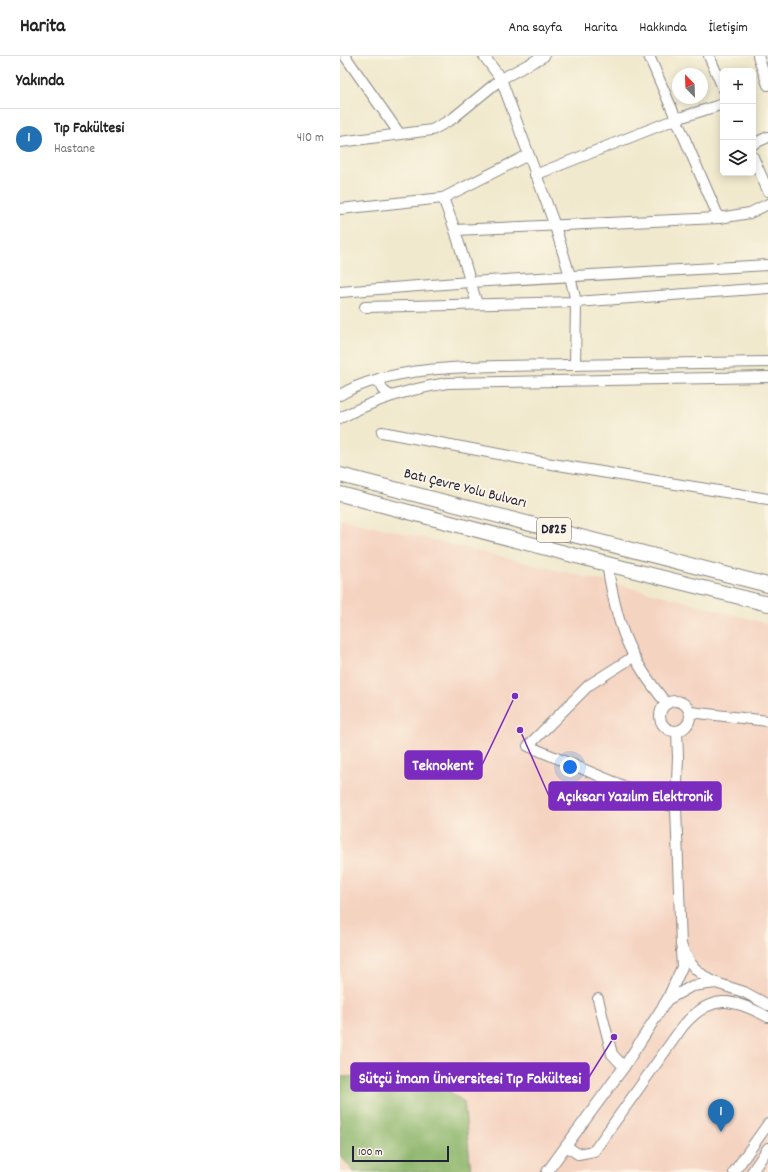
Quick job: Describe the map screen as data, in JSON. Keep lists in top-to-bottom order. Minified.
{"streets":{"highway":["Batı Çevre Yolu Bulvarı","D825"]},"places":["Teknokent","Açıksarı Yazılım Elektronik","Sütçü İmam Üniversitesi Tıp Fakültesi"],"scale_bar":"100 m","north":"top left","page":{"header":"Harita","nav":["Ana sayfa","Harita","Hakkında","İletişim"],"heading":"Yakında","map_buttons":["+","−"],"list":[{"mark":"1","name":"Tıp Fakültesi","note":"Hastane","value":"410 m"}],"pins":"1","scale":"100 m"}}
